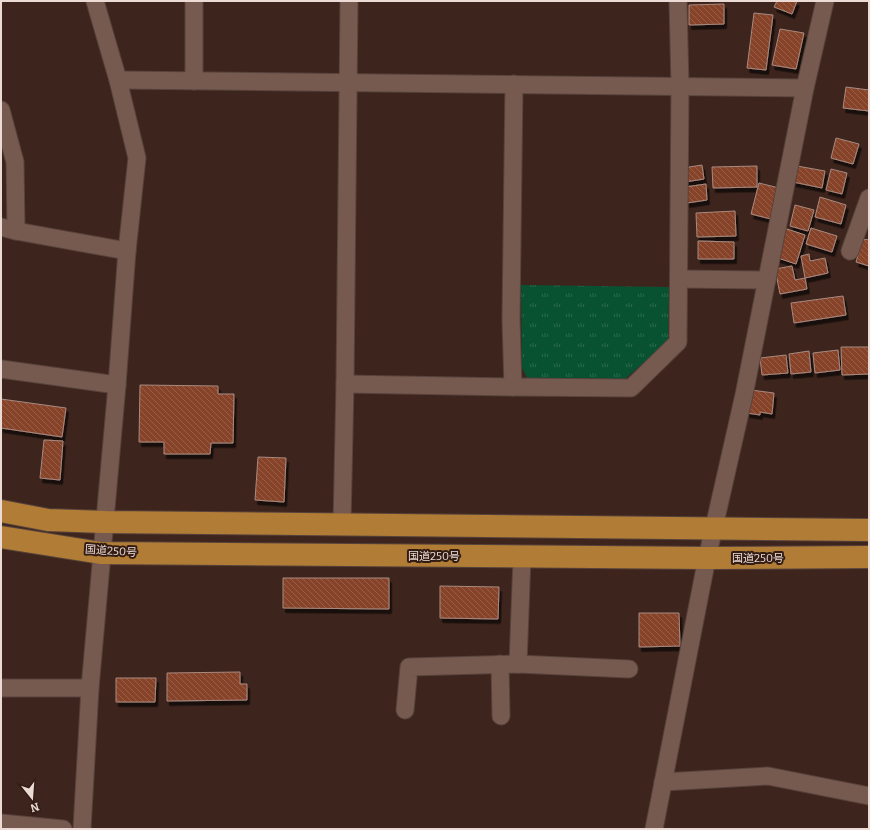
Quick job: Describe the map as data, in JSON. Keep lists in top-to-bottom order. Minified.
{"streets":{"highway":["国道250号"]},"north":"bottom"}
